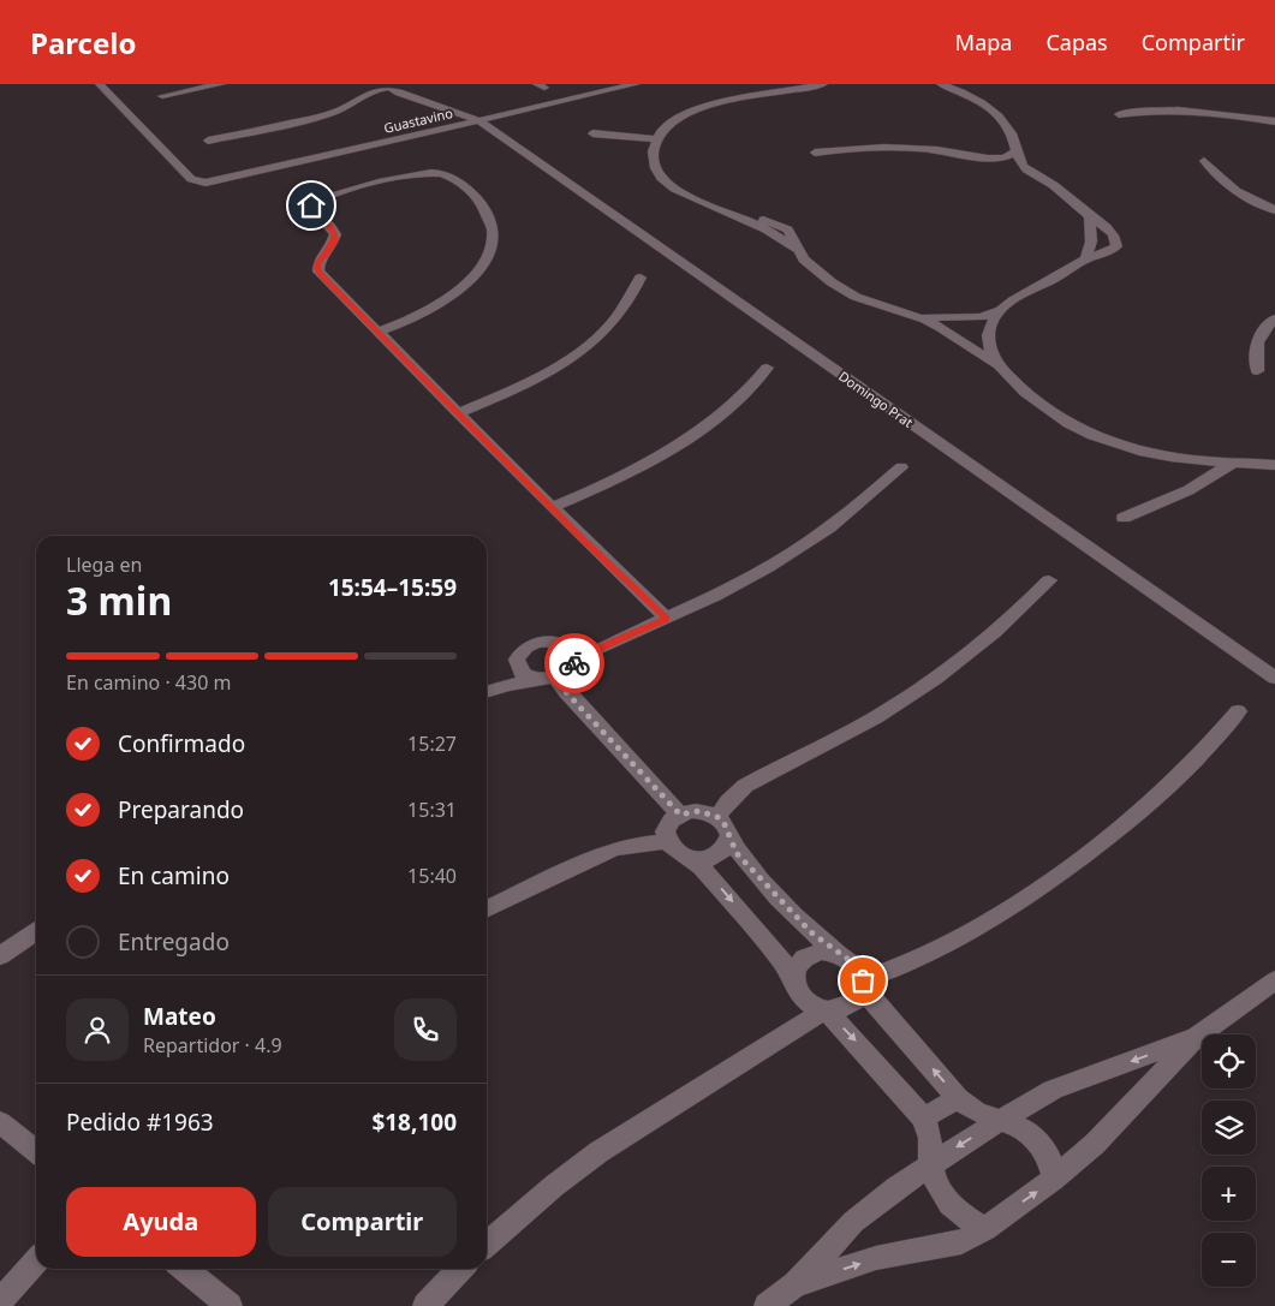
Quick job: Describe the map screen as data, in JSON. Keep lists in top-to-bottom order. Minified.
{"streets":{"street":["Guastavino","Domingo Prat"]},"crossings":[["Guastavino","Domingo Prat"]],"page":{"header":"Parcelo","nav":["Mapa","Capas","Compartir"],"heading":["3 min","Llega en","15:54–15:59"],"panel":["Mateo","Repartidor · 4.9","Pedido #1963","$18,100"],"bar":"En camino · 430 m","list":[["Confirmado","15:27"],["Preparando","15:31"],["En camino","15:40"],"Entregado"],"map_buttons":["+","−"],"buttons":["Ayuda","Compartir"]}}
